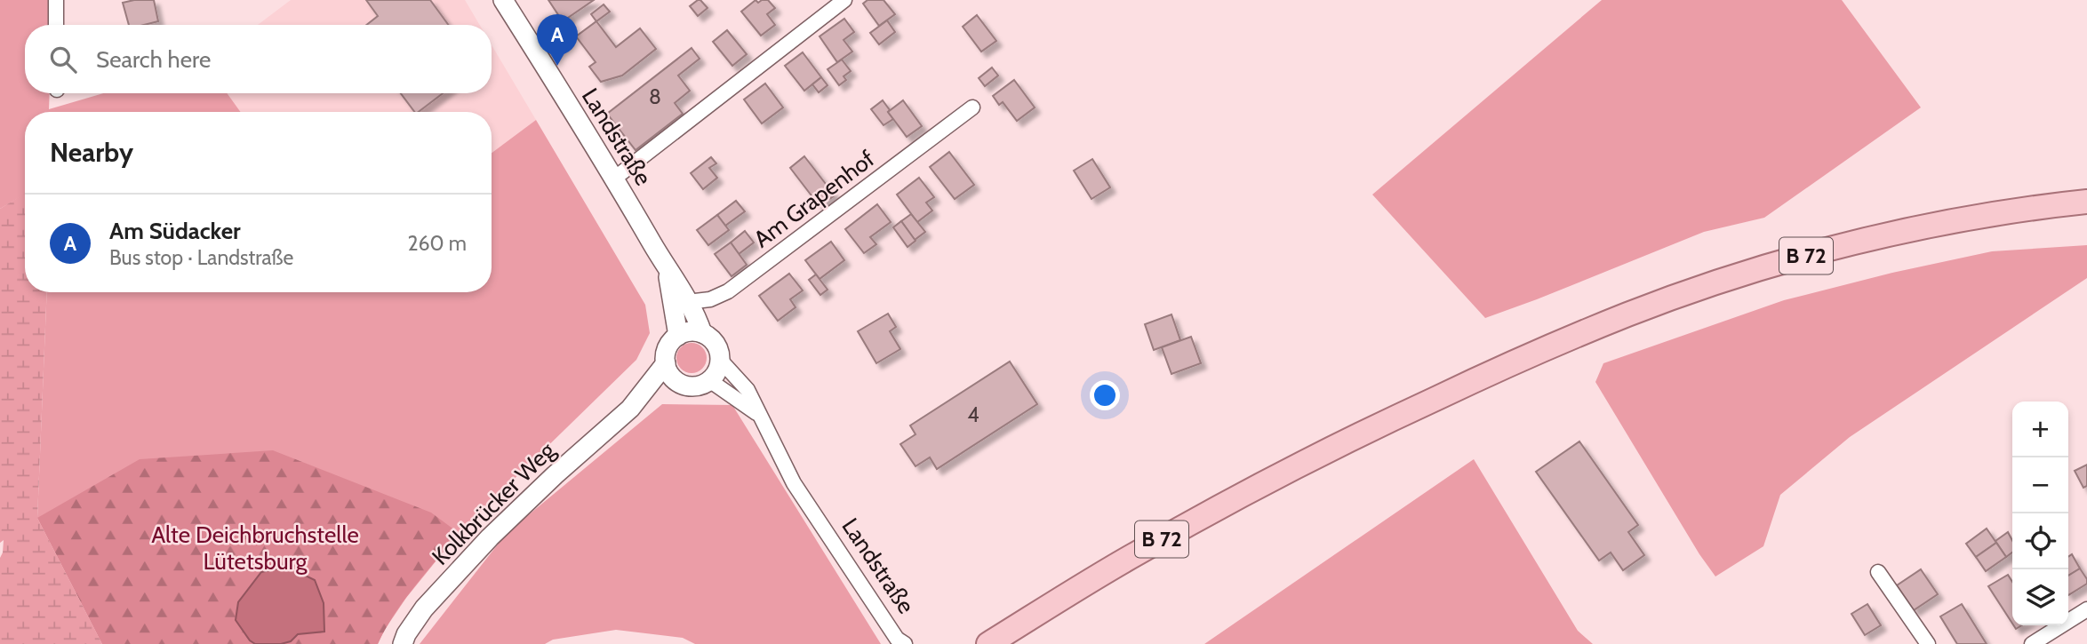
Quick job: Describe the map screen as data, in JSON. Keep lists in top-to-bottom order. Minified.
{"streets":{"main road":["B 72"],"street":["Landstraße","Am Grapenhof","Kolkbrücker Weg"]},"crossings":[["Landstraße","Am Grapenhof"],["Landstraße","Kolkbrücker Weg"]],"parks":["Alte Deichbruchstelle Lütetsburg"],"house_numbers":["8","4"],"page":{"pins":"A","search":"Search here","heading":"Nearby","list":[{"mark":"A","name":"Am Südacker","note":"Bus stop · Landstraße","value":"260 m"}],"map_buttons":["+","−"]}}
